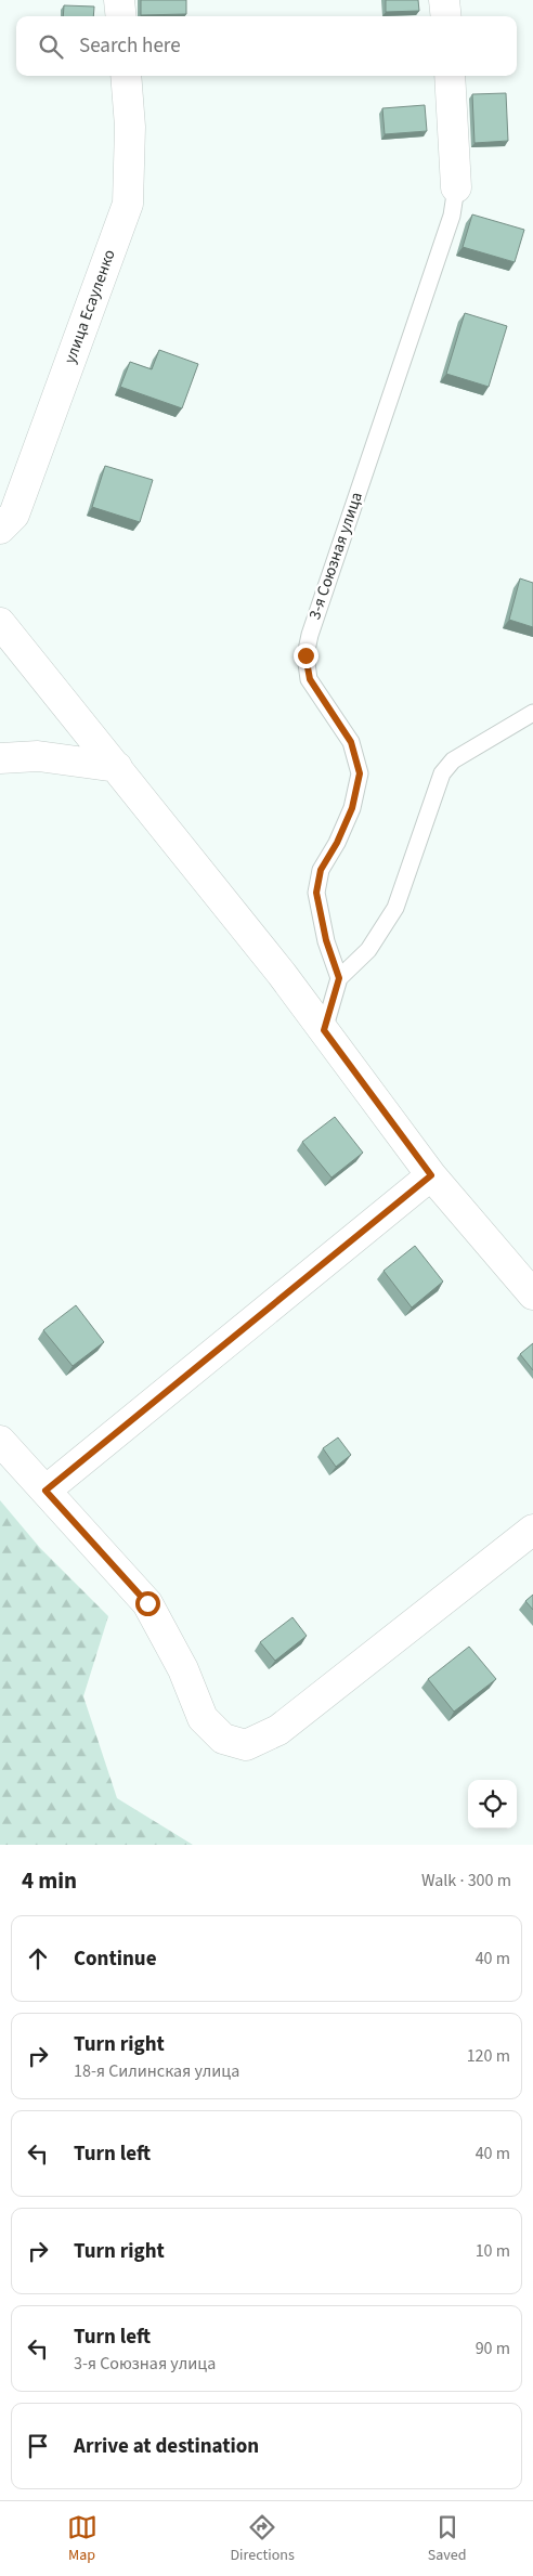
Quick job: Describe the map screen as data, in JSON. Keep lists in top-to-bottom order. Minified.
{"streets":{"street":["улица Есауленко"],"lane":["3-я Союзная улица"]},"page":{"search":"Search here","heading":["4 min","Walk · 300 m"],"list":[["Continue","40 m"],["Turn right","18-я Силинская улица","120 m"],["Turn left","40 m"],["Turn right","10 m"],["Turn left","3-я Союзная улица","90 m"],"Arrive at destination"],"nav":["Map","Directions","Saved"]}}
